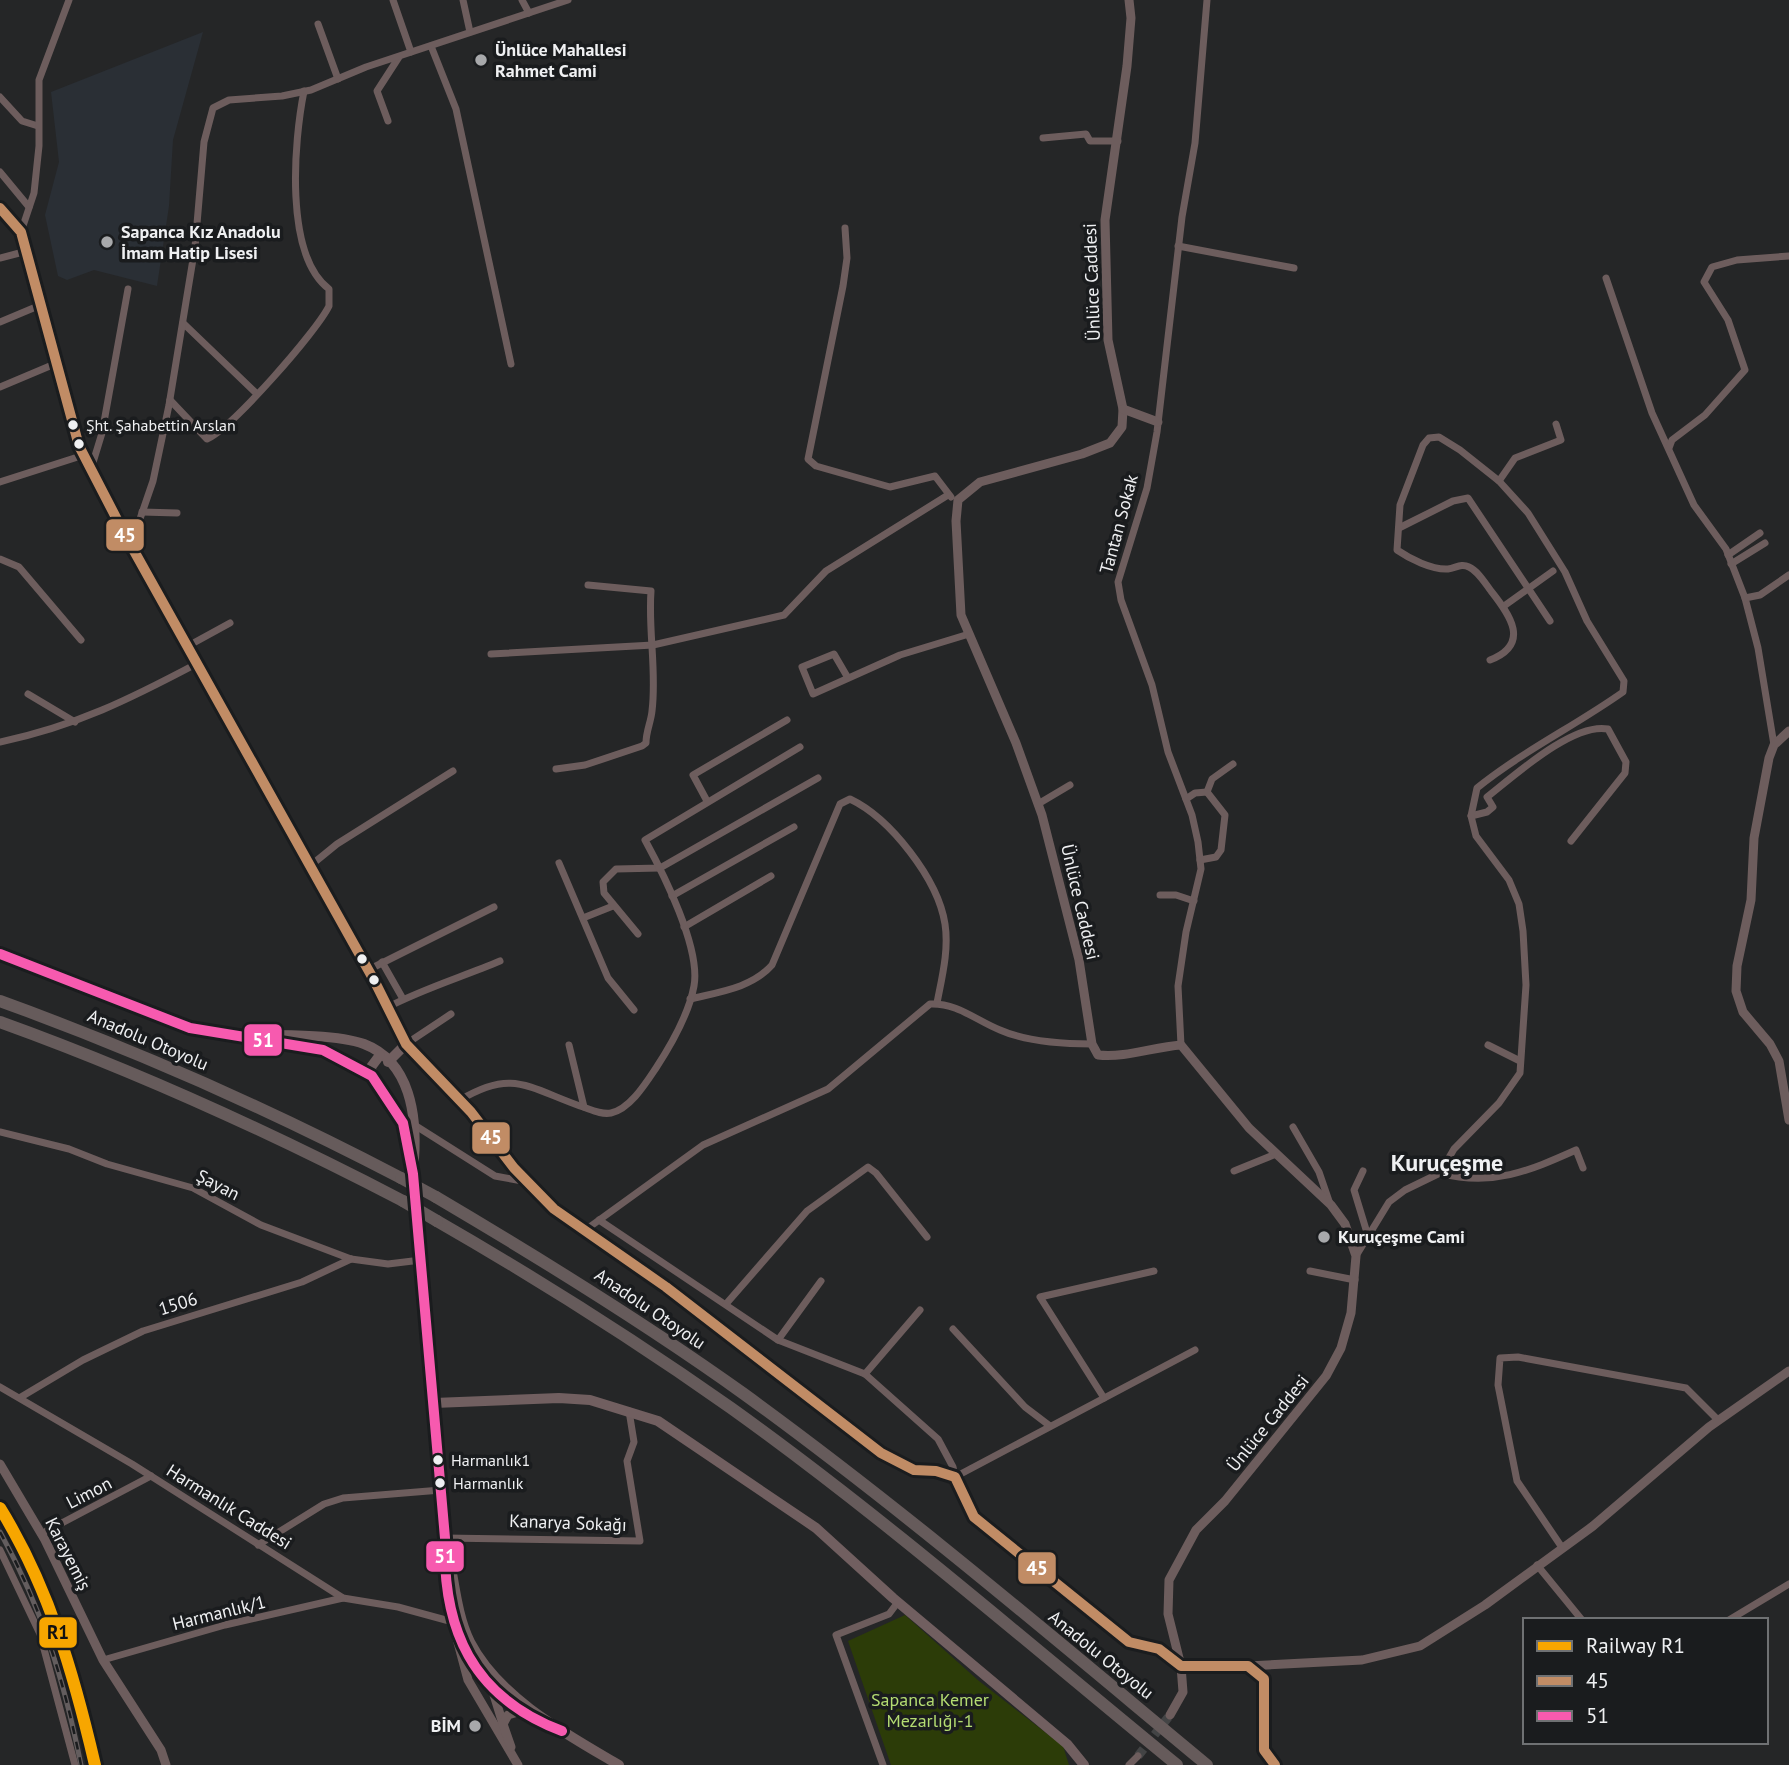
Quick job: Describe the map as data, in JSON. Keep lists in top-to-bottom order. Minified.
{"streets":{"highway":["Anadolu Otoyolu"],"street":["Ünlüce Caddesi","Tantan Sokak","Şayan","1506","Limon","Harmanlık Caddesi","Kanarya Sokağı","Karayemiş","Harmanlık/1"]},"crossings":[["Ünlüce Caddesi","Tantan Sokak"],["Şayan","1506"],["1506","Harmanlık Caddesi"],["Limon","Harmanlık Caddesi"],["Limon","Karayemiş"],["Harmanlık Caddesi","Harmanlık/1"],["Karayemiş","Harmanlık/1"]],"districts":["Kuruçeşme"],"parks":["Sapanca Kemer Mezarlığı-1"],"places":["Ünlüce Mahallesi Rahmet Cami","Sapanca Kız Anadolu İmam Hatip Lisesi","Şht. Şahabettin Arslan","Kuruçeşme Cami","Harmanlık1","Harmanlık","BİM"],"lines":["transit line 45","transit line 51","rail line R1"],"legend":["Railway R1","45","51"]}
